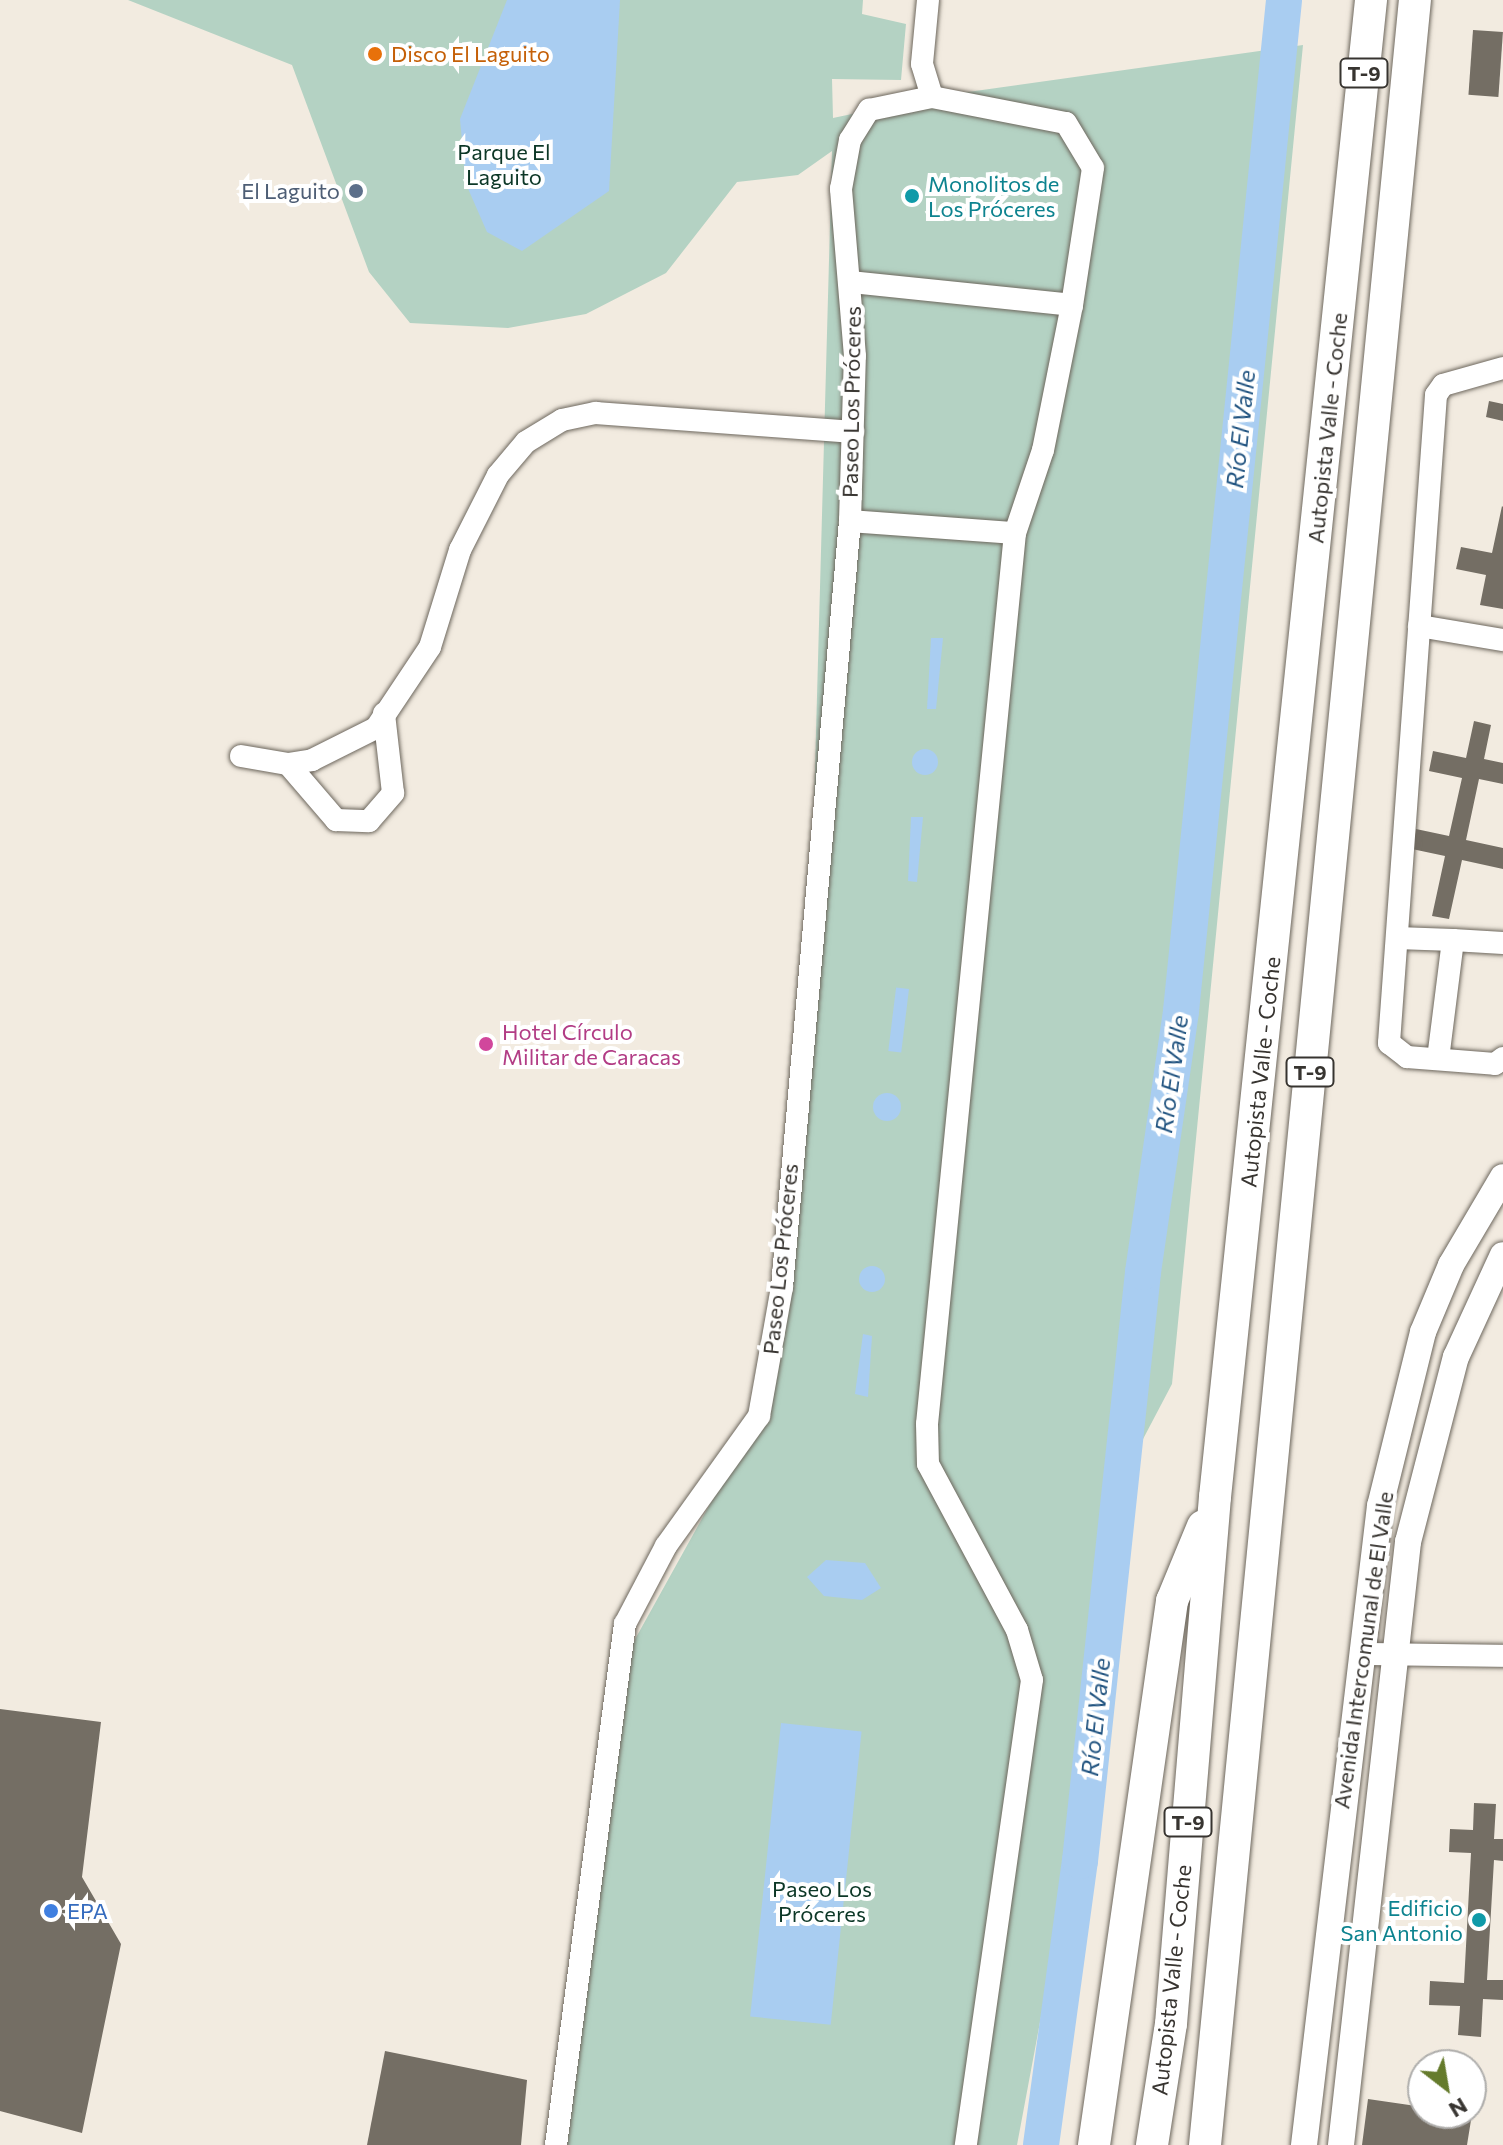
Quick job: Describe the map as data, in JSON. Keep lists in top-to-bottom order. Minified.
{"streets":{"highway":["T-9","Autopista Valle - Coche"],"main road":["Avenida Intercomunal de El Valle"],"street":["Paseo Los Próceres"]},"water":["Río El Valle"],"parks":["Parque El Laguito","Paseo Los Próceres"],"places":["Disco El Laguito","El Laguito","Monolitos de Los Próceres","Hotel Círculo Militar de Caracas","EPA","Edificio San Antonio"],"north":"bottom right"}
